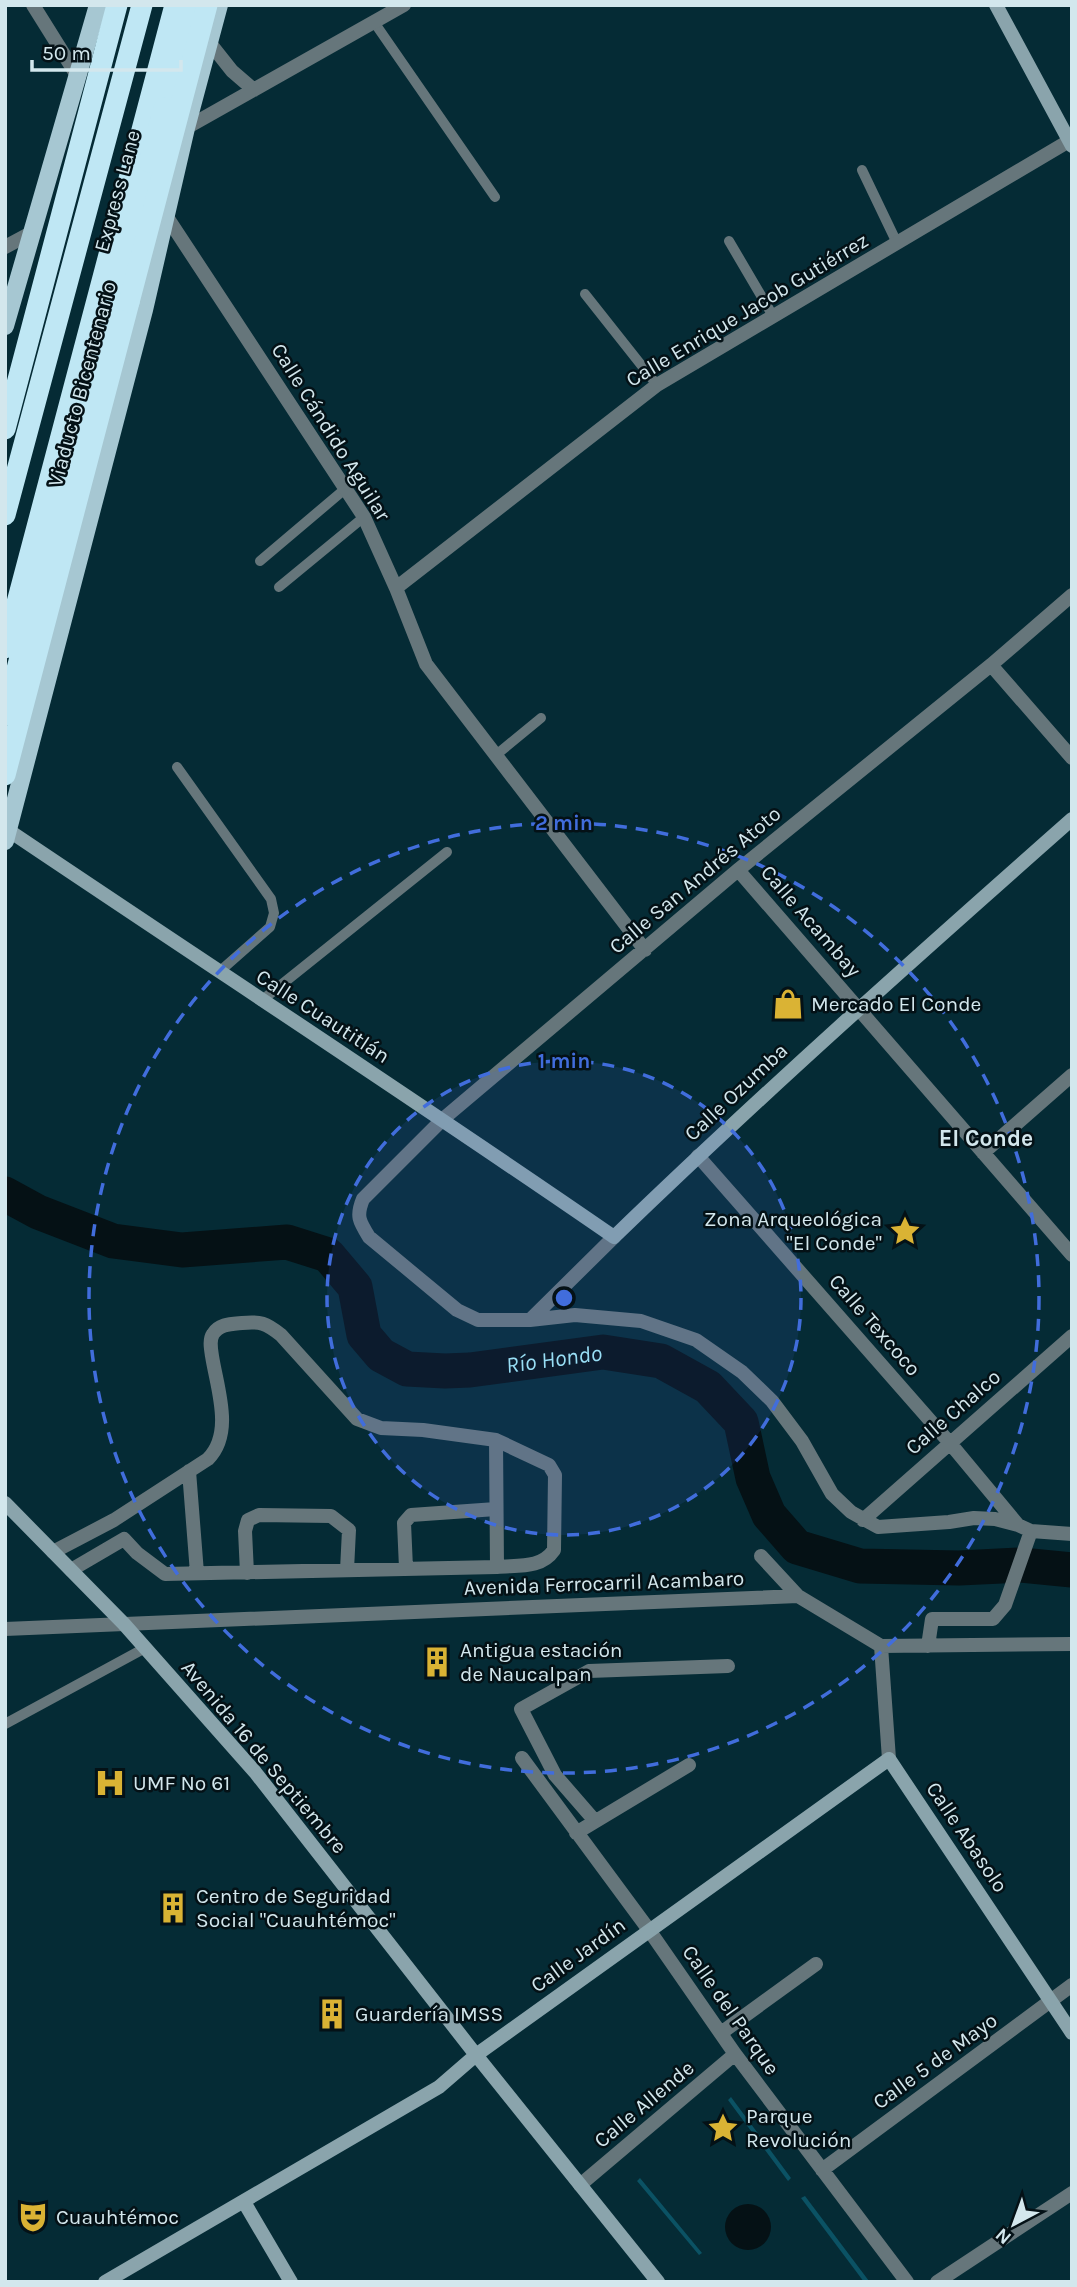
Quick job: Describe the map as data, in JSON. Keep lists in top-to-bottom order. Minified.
{"streets":{"highway":["Express Lane","Viaducto Bicentenario"],"street":["Calle Enrique Jacob Gutiérrez","Calle Cándido Aguilar","Calle San Andrés Atoto","Calle Acambay","Calle Cuautitlán","Calle Ozumba","Calle Texcoco","Calle Chalco","Avenida Ferrocarril Acambaro","Avenida 16 de Septiembre","Calle Abasolo","Calle Jardín","Calle del Parque","Calle 5 de Mayo","Calle Allende"]},"crossings":[["Calle Enrique Jacob Gutiérrez","Calle Cándido Aguilar"],["Calle Cándido Aguilar","Calle San Andrés Atoto"],["Calle San Andrés Atoto","Calle Acambay"],["Calle San Andrés Atoto","Calle Cuautitlán"],["Calle San Andrés Atoto","Calle Ozumba"],["Calle Acambay","Calle Ozumba"],["Calle Cuautitlán","Calle Ozumba"],["Calle Ozumba","Calle Texcoco"],["Calle Texcoco","Calle Chalco"],["Avenida Ferrocarril Acambaro","Avenida 16 de Septiembre"],["Avenida 16 de Septiembre","Calle Jardín"],["Avenida 16 de Septiembre","Calle Allende"],["Calle Abasolo","Calle Jardín"],["Calle Abasolo","Calle 5 de Mayo"],["Calle Jardín","Calle del Parque"],["Calle del Parque","Calle 5 de Mayo"],["Calle del Parque","Calle Allende"]],"districts":["El Conde"],"water":["Río Hondo"],"places":{"shop":["Mercado El Conde"],"place":["Zona Arqueológica \"El Conde\"","Parque Revolución"],"building":["Antigua estación de Naucalpan","Centro de Seguridad Social \"Cuauhtémoc\"","Guardería IMSS"],"hospital":["UMF Nº 61"],"theatre":["Cuauhtémoc"]},"scale_bar":"50 m","north":"bottom left","rings":["2 min","1 min"]}
